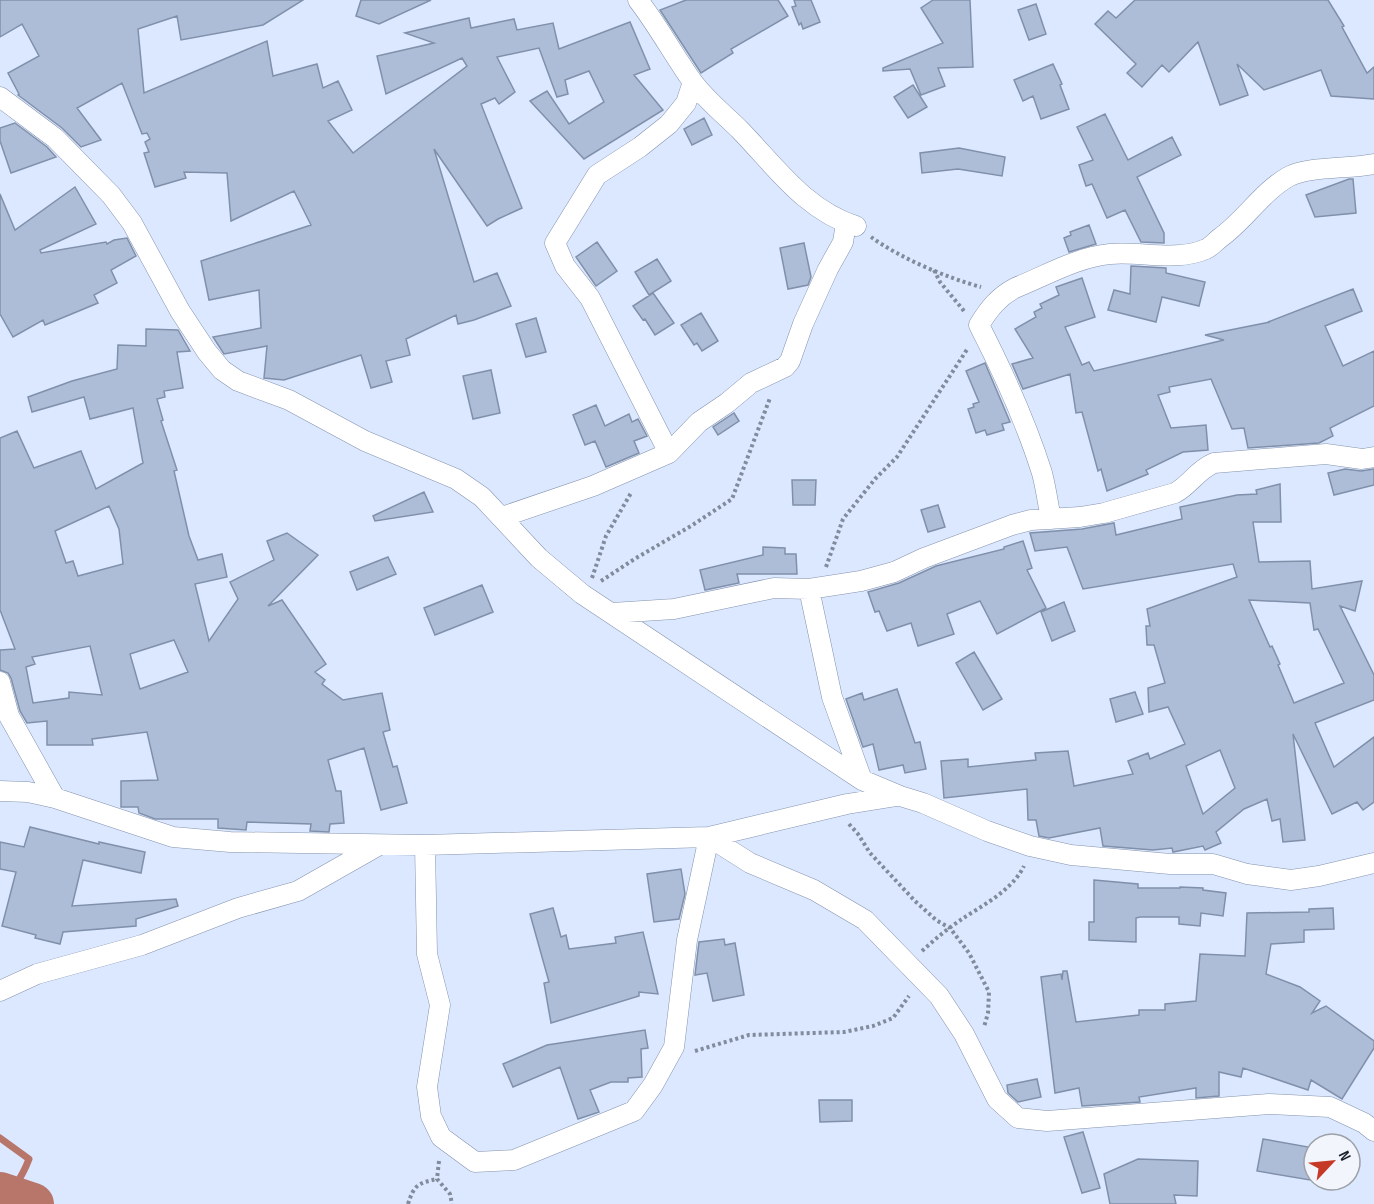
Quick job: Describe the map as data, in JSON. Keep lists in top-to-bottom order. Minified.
{"north":"top right"}
